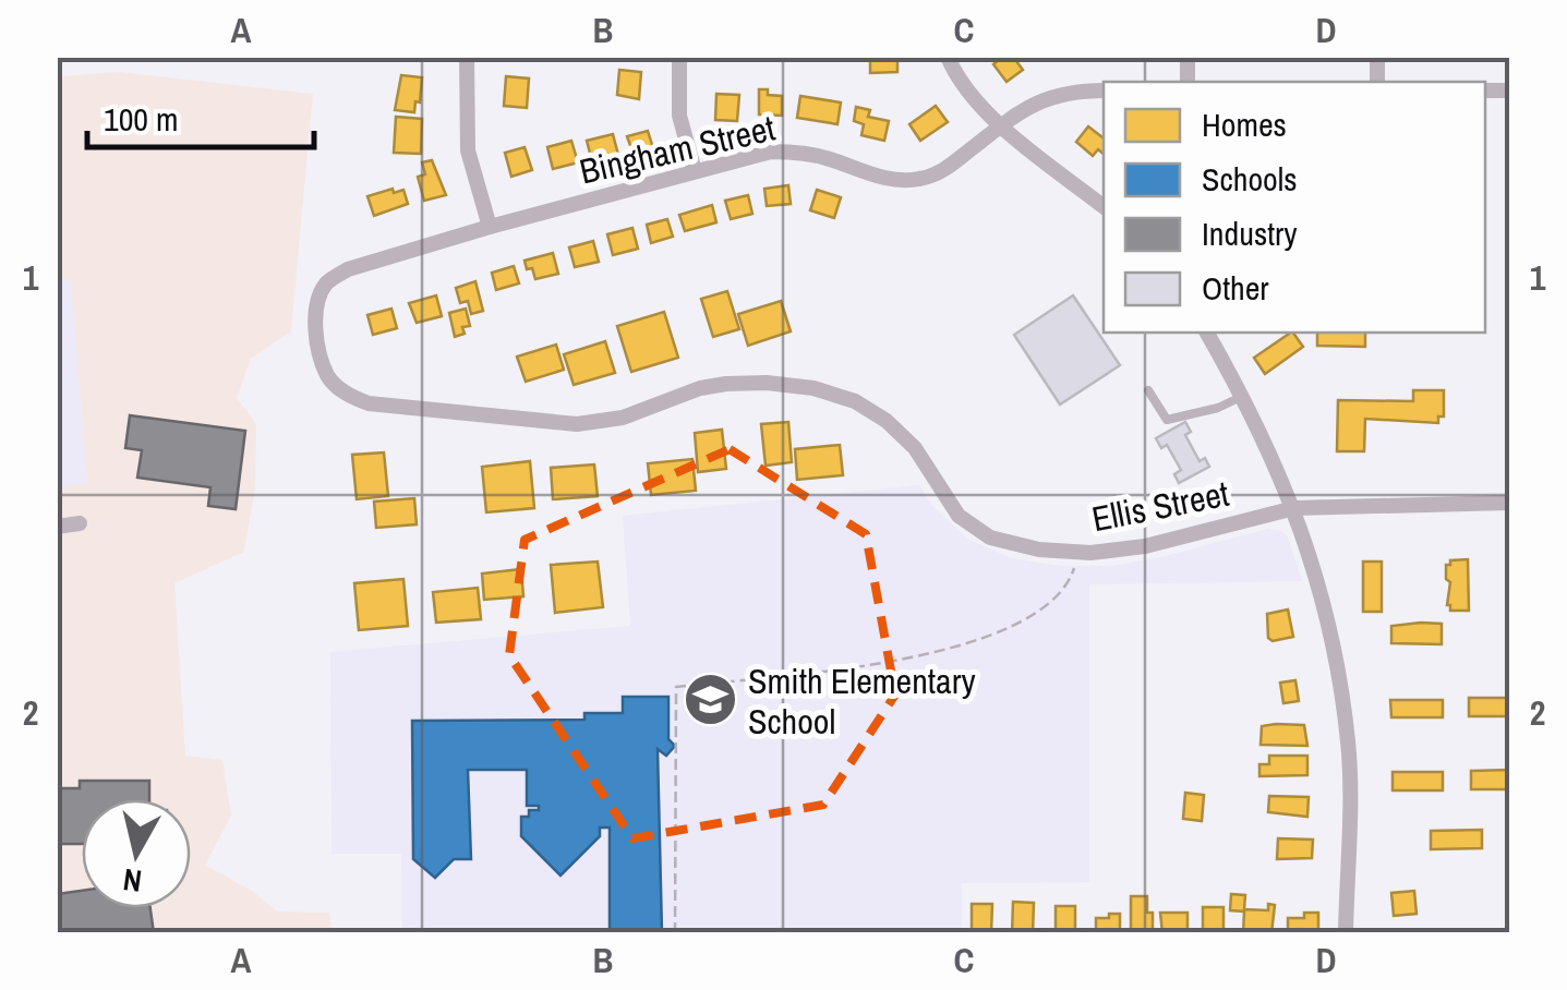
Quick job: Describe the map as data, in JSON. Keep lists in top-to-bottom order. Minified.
{"streets":{"street":["Bingham Street","Ellis Street"]},"crossings":[["Bingham Street","Ellis Street"]],"places":{"school or university":["Smith Elementary School"]},"legend":["Homes","Schools","Industry","Other"],"scale_bar":"100 m","north":"bottom","grid":{"columns":["A","B","C","D"],"rows":["1","2"]}}
